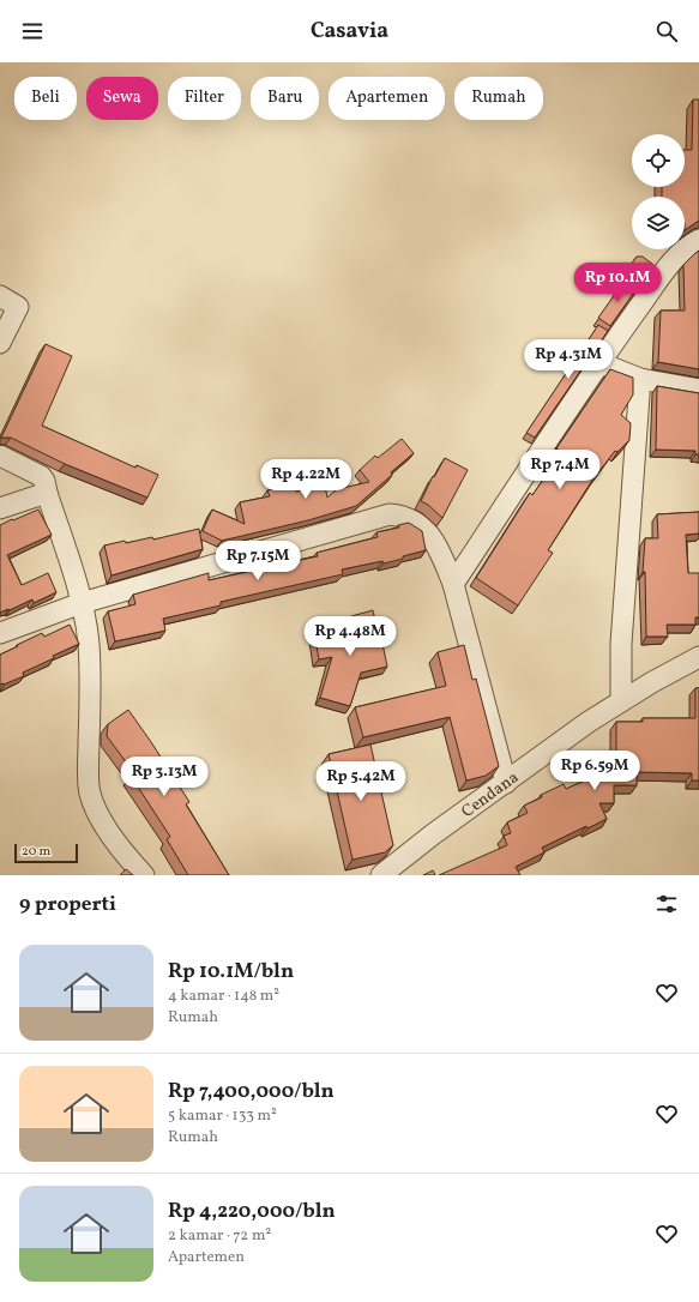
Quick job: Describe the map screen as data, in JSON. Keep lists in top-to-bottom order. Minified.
{"streets":{"street":["Cendana"]},"scale_bar":"20 m","page":{"header":"Casavia","chip":["Beli","Sewa","Filter","Baru","Apartemen","Rumah"],"price":["Rp 10.1M","Rp 4.31M","Rp 7.4M","Rp 4.22M","Rp 7.15M","Rp 4.48M","Rp 6.59M","Rp 3.13M","Rp 5.42M"],"scale":"20 m","heading":"9 properti","list":[{"name":"Rp 10.1M/bln","note":"4 kamar · 148 m² · Rumah"},{"name":"Rp 7,400,000/bln","note":"5 kamar · 133 m² · Rumah"},{"name":"Rp 4,220,000/bln","note":"2 kamar · 72 m² · Apartemen"}]}}
